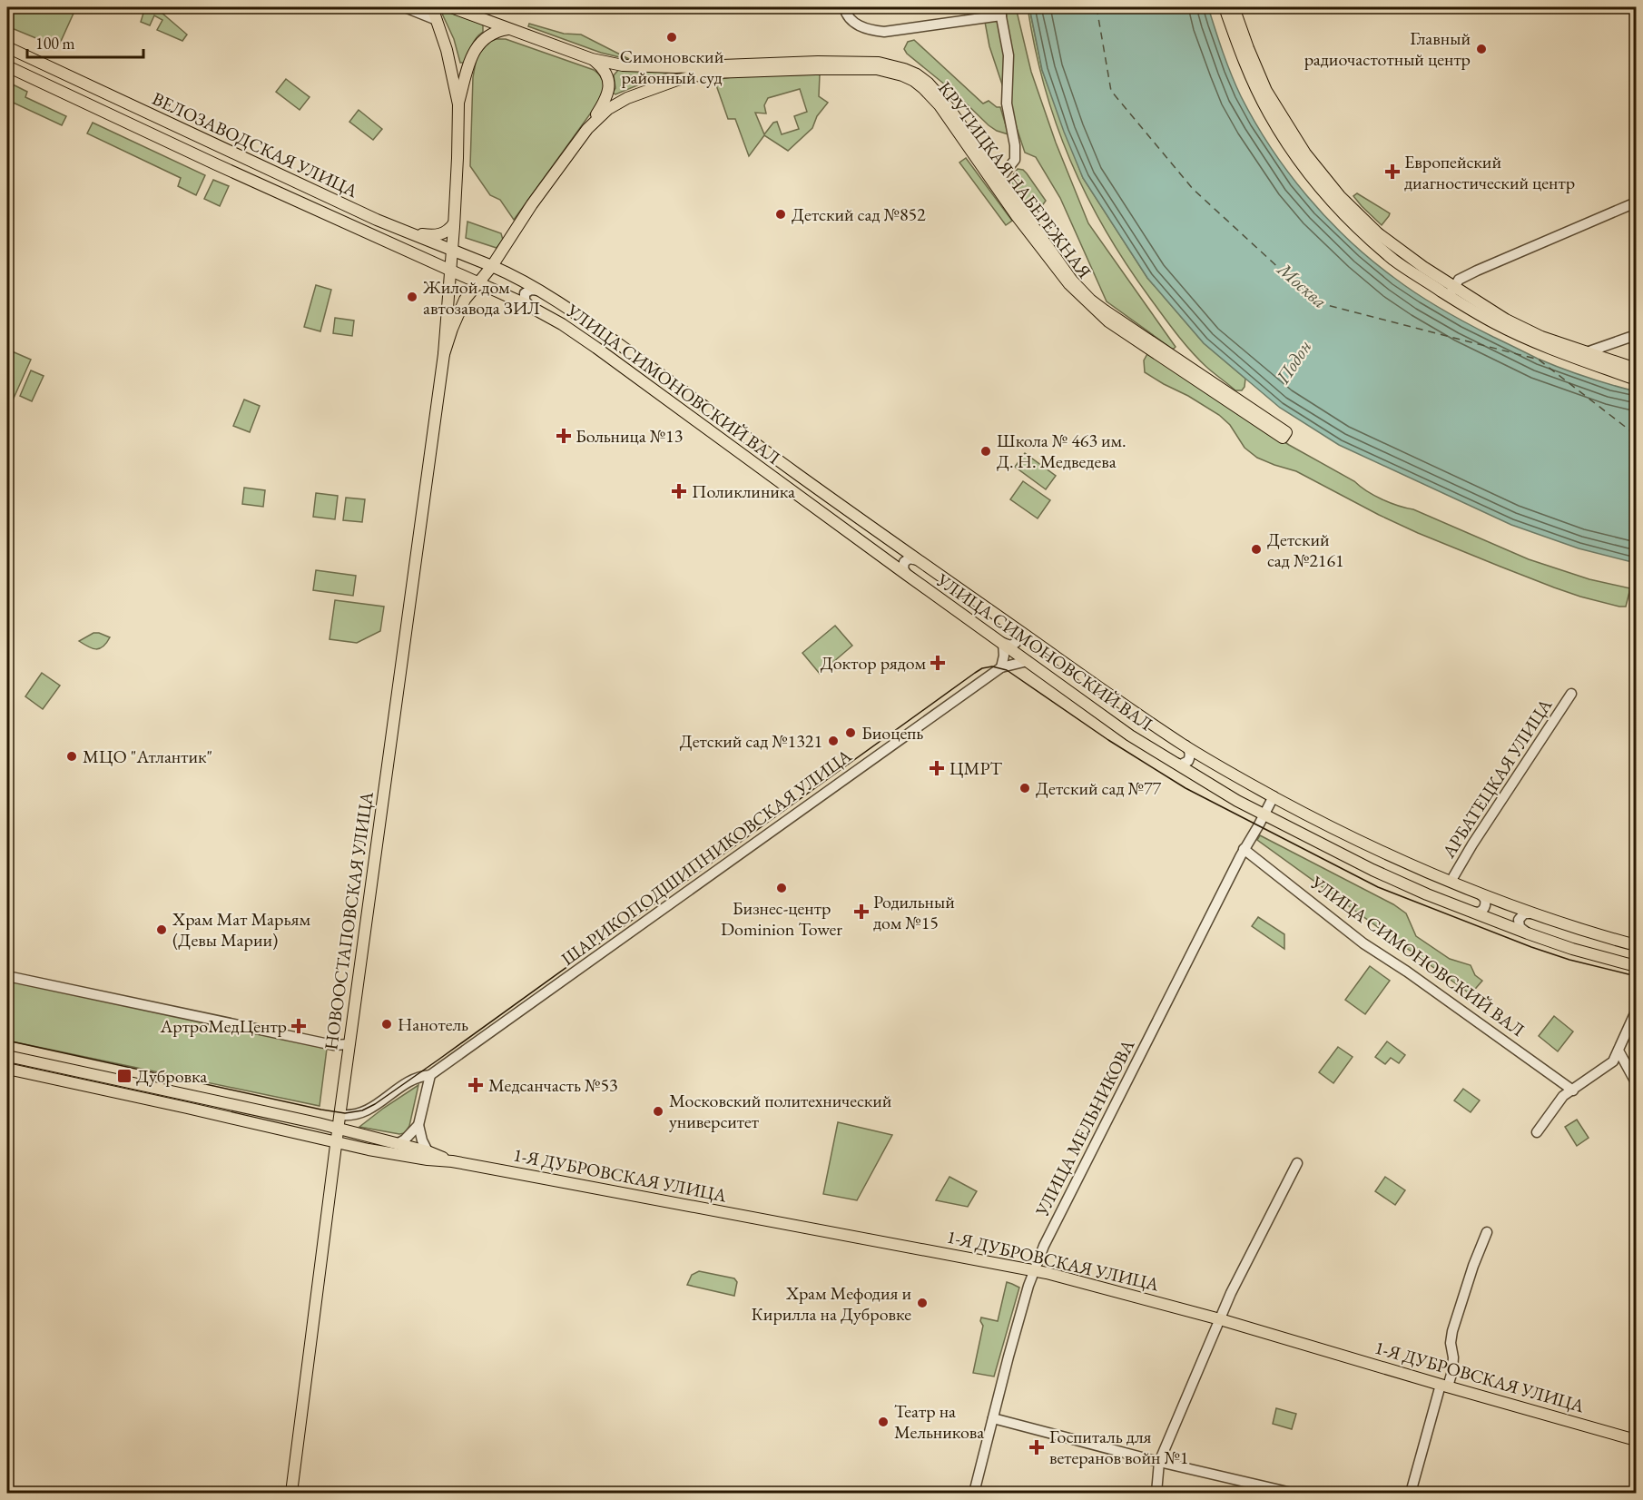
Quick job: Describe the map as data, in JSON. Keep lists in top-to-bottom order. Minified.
{"streets":{"main road":["ВЕЛОЗАВОДСКАЯ УЛИЦА","КРУТИЦКАЯ НАБЕРЕЖНАЯ","УЛИЦА СИМОНОВСКИЙ ВАЛ","НОВООСТАПОВСКАЯ УЛИЦА","1-Я ДУБРОВСКАЯ УЛИЦА"],"street":["АРБАТЕЦКАЯ УЛИЦА","ШАРИКОПОДШИПНИКОВСКАЯ УЛИЦА","УЛИЦА МЕЛЬНИКОВА"]},"crossings":[["ВЕЛОЗАВОДСКАЯ УЛИЦА","УЛИЦА СИМОНОВСКИЙ ВАЛ"],["ВЕЛОЗАВОДСКАЯ УЛИЦА","НОВООСТАПОВСКАЯ УЛИЦА"],["КРУТИЦКАЯ НАБЕРЕЖНАЯ","НОВООСТАПОВСКАЯ УЛИЦА"],["УЛИЦА СИМОНОВСКИЙ ВАЛ","АРБАТЕЦКАЯ УЛИЦА"],["УЛИЦА СИМОНОВСКИЙ ВАЛ","НОВООСТАПОВСКАЯ УЛИЦА"],["УЛИЦА СИМОНОВСКИЙ ВАЛ","УЛИЦА МЕЛЬНИКОВА"],["ШАРИКОПОДШИПНИКОВСКАЯ УЛИЦА","НОВООСТАПОВСКАЯ УЛИЦА"],["НОВООСТАПОВСКАЯ УЛИЦА","1-Я ДУБРОВСКАЯ УЛИЦА"],["УЛИЦА МЕЛЬНИКОВА","1-Я ДУБРОВСКАЯ УЛИЦА"]],"water":["Москва","Подон"],"places":{"other":["Симоновский районный суд","Главный радиочастотный центр","Детский сад №852","Жилой дом автозавода ЗИЛ","Школа № 463 им. Д. Н. Медведева","Детский сад №2161","Биоцепь","Детский сад №1321","МЦО \"Атлантик\"","Детский сад №77","Бизнес-центр Dominion Tower","Храм Мат Марьям (Девы Марии)","Нанотель","Московский политехнический университет","Храм Мефодия и Кирилла на Дубровке","Театр на Мельникова"],"health":["Европейский диагностический центр","Больница №13","Поликлиника","Доктор рядом","ЦМРТ","Родильный дом №15","АртроМедЦентр","Медсанчасть №53","Госпиталь для ветеранов войн №1"],"transit":["Дубровка"]},"scale_bar":"100 m"}
